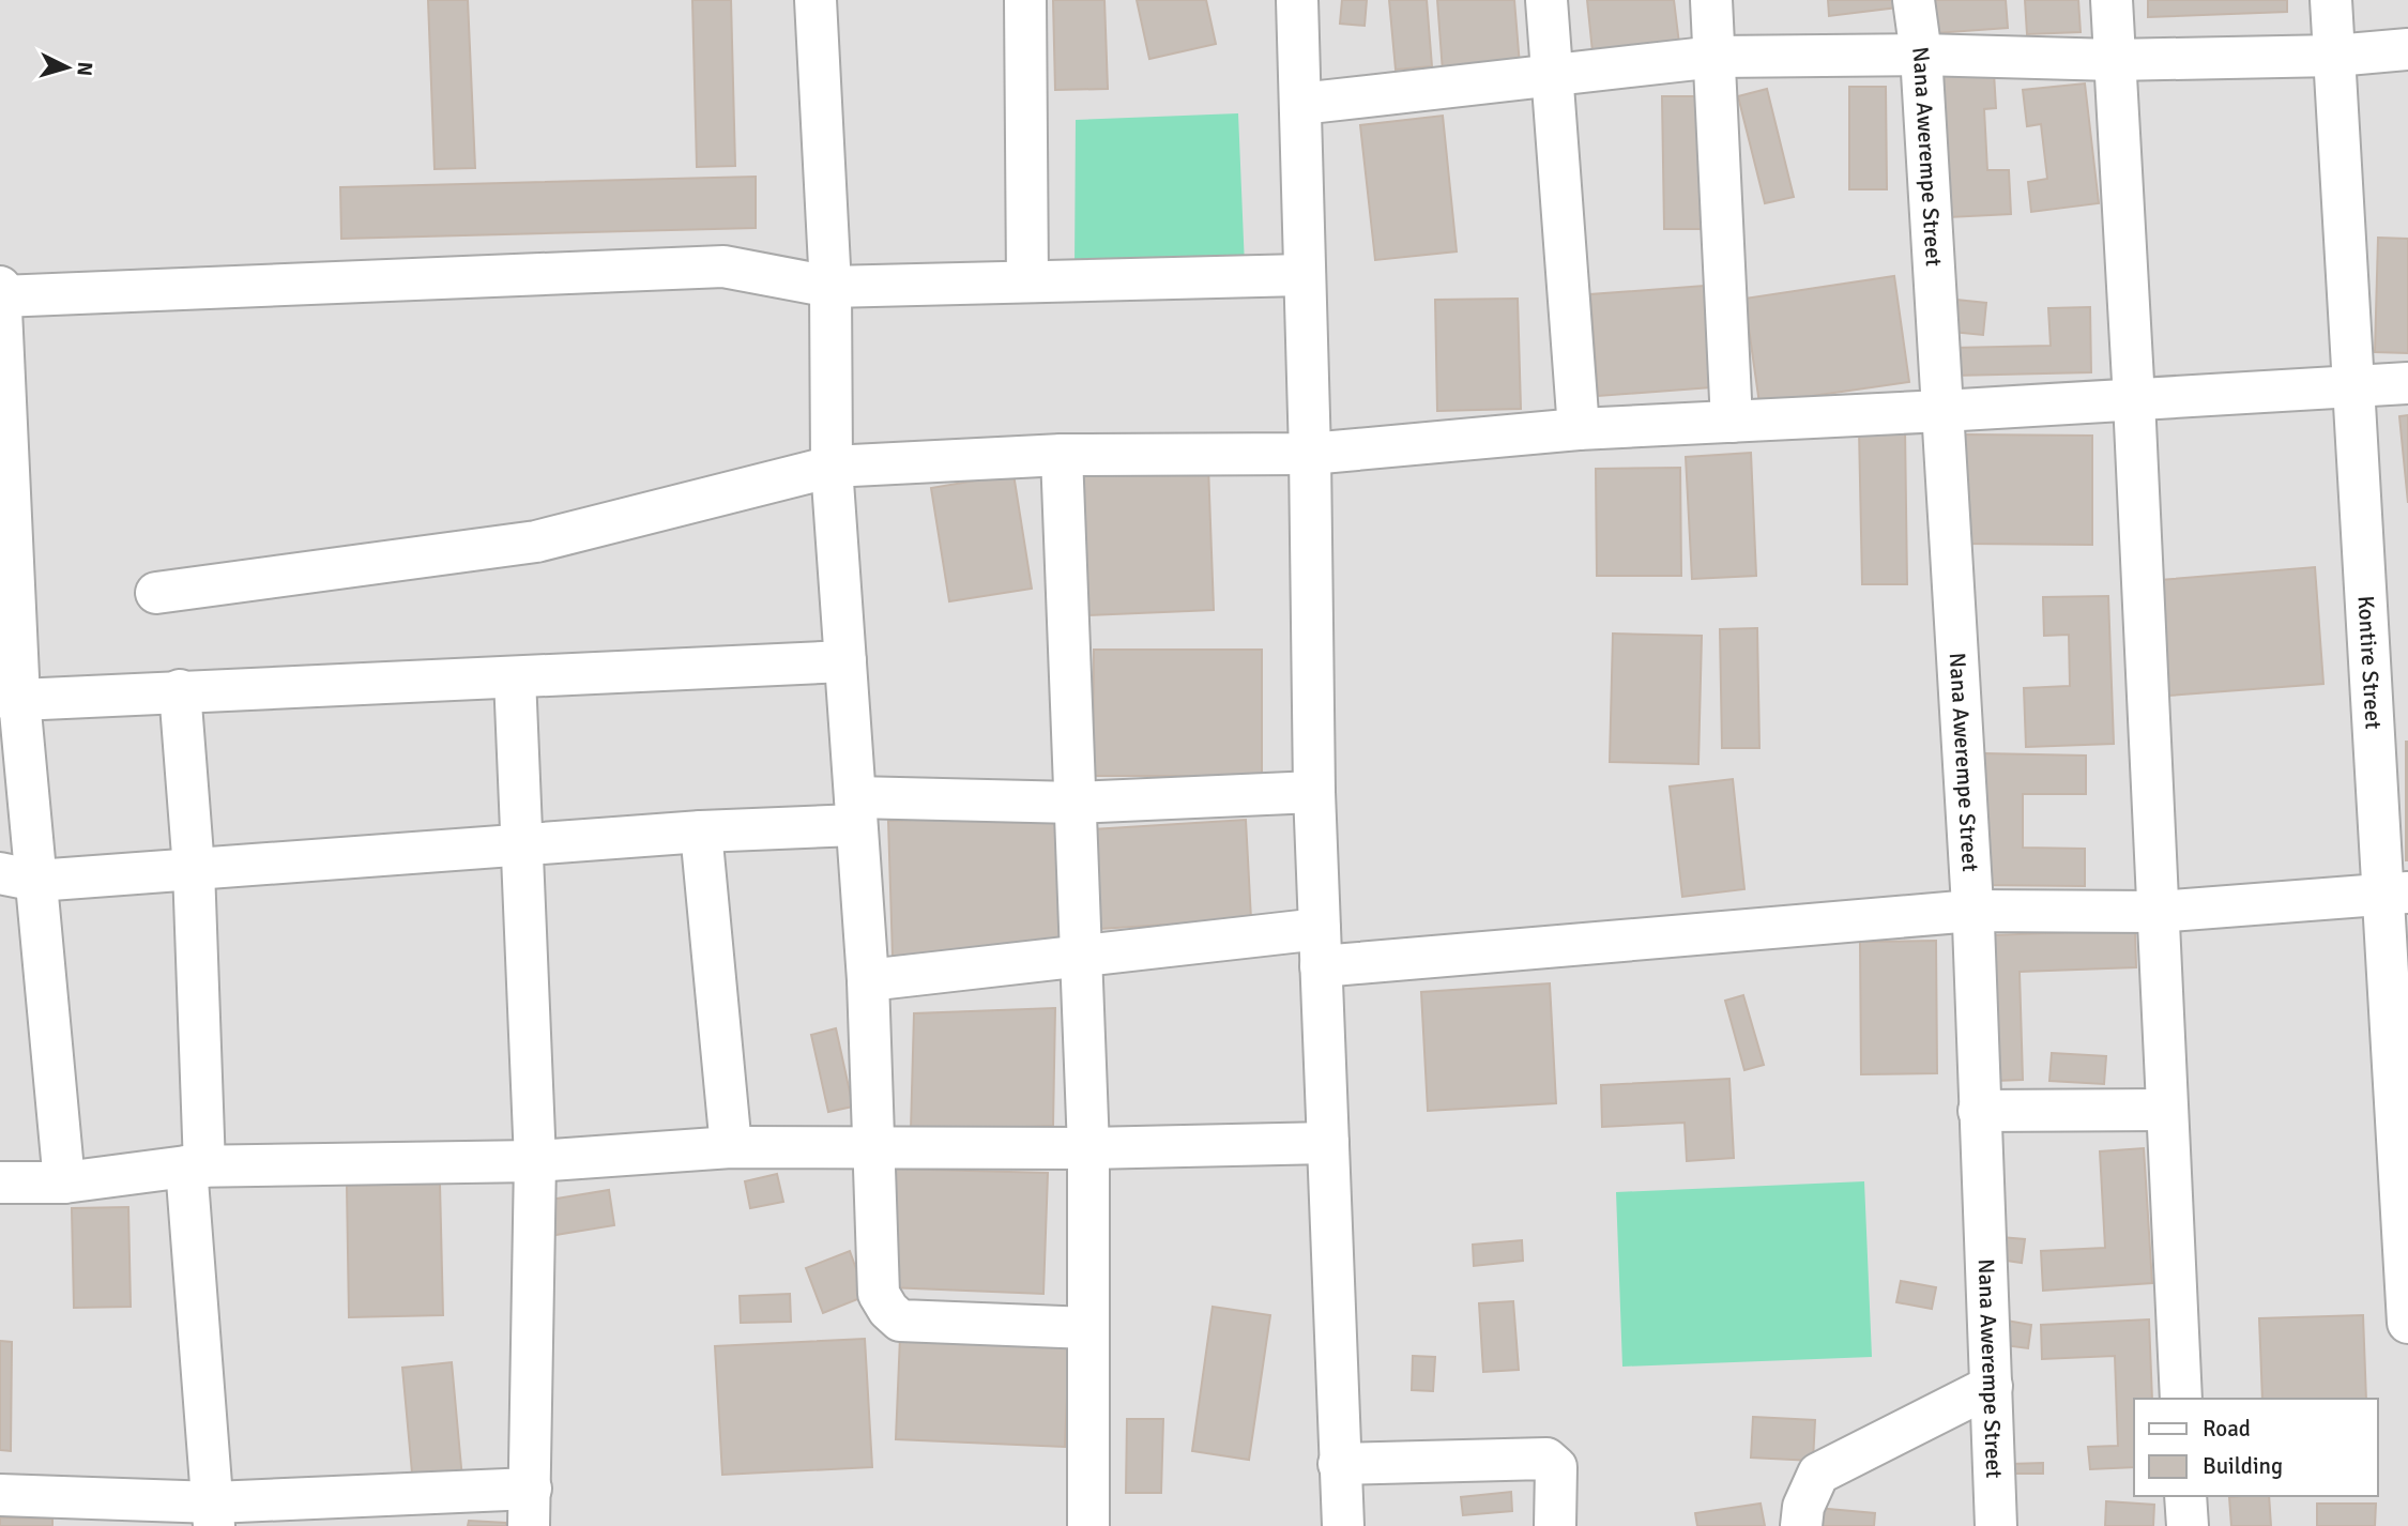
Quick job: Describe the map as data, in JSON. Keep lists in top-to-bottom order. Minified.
{"streets":{"street":["Nana Awerempe Street","Kontire Street"]},"legend":["Road","Building"],"north":"right"}
